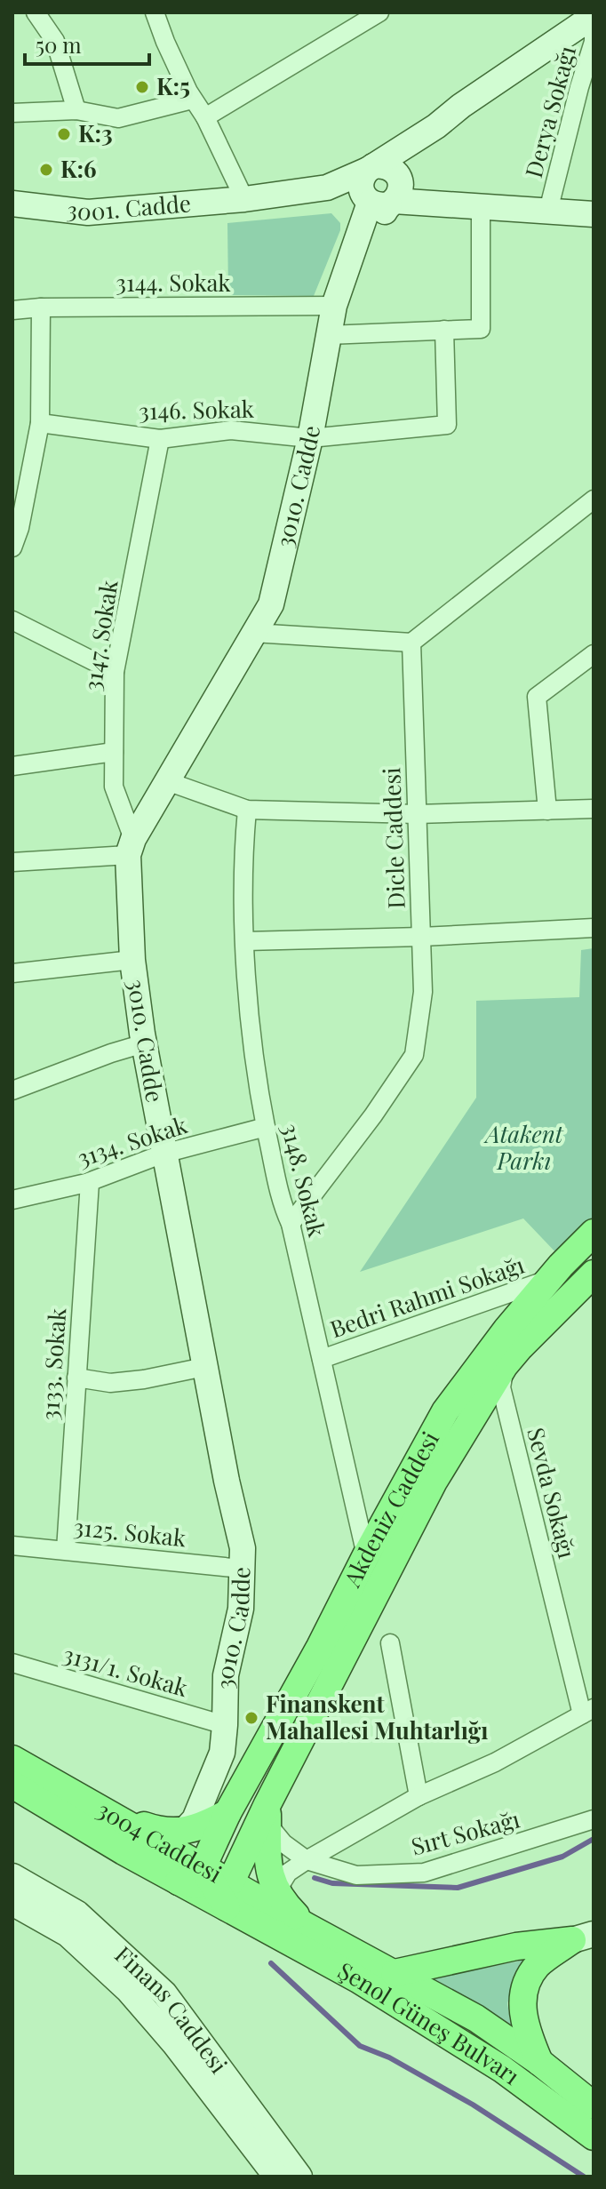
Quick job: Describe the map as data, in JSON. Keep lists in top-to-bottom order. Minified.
{"streets":{"main road":["Akdeniz Caddesi","3004 Caddesi","Şenol Güneş Bulvarı"],"street":["Derya Sokağı","3001. Cadde","3144. Sokak","3146. Sokak","3010. Cadde","3147. Sokak","Dicle Caddesi","3134. Sokak","3148. Sokak","Bedri Rahmi Sokağı","3133. Sokak","Sevda Sokağı","3125. Sokak","3131/1. Sokak","Sırt Sokağı","Finans Caddesi"]},"crossings":[["3144. Sokak","3010. Cadde"],["3146. Sokak","3010. Cadde"],["3146. Sokak","3147. Sokak"],["3010. Cadde","3147. Sokak"],["3010. Cadde","3134. Sokak"],["3010. Cadde","3125. Sokak"],["3010. Cadde","3131/1. Sokak"],["Dicle Caddesi","3148. Sokak"],["3134. Sokak","3148. Sokak"],["3134. Sokak","3133. Sokak"],["3148. Sokak","Bedri Rahmi Sokağı"],["3148. Sokak","Akdeniz Caddesi"],["Bedri Rahmi Sokağı","Akdeniz Caddesi"],["3133. Sokak","3125. Sokak"],["Sevda Sokağı","Akdeniz Caddesi"],["Akdeniz Caddesi","3004 Caddesi"],["3004 Caddesi","Şenol Güneş Bulvarı"]],"parks":["Atakent Parkı"],"places":["K:5","K:3","K:6","Finanskent Mahallesi Muhtarlığı"],"scale_bar":"50 m"}
